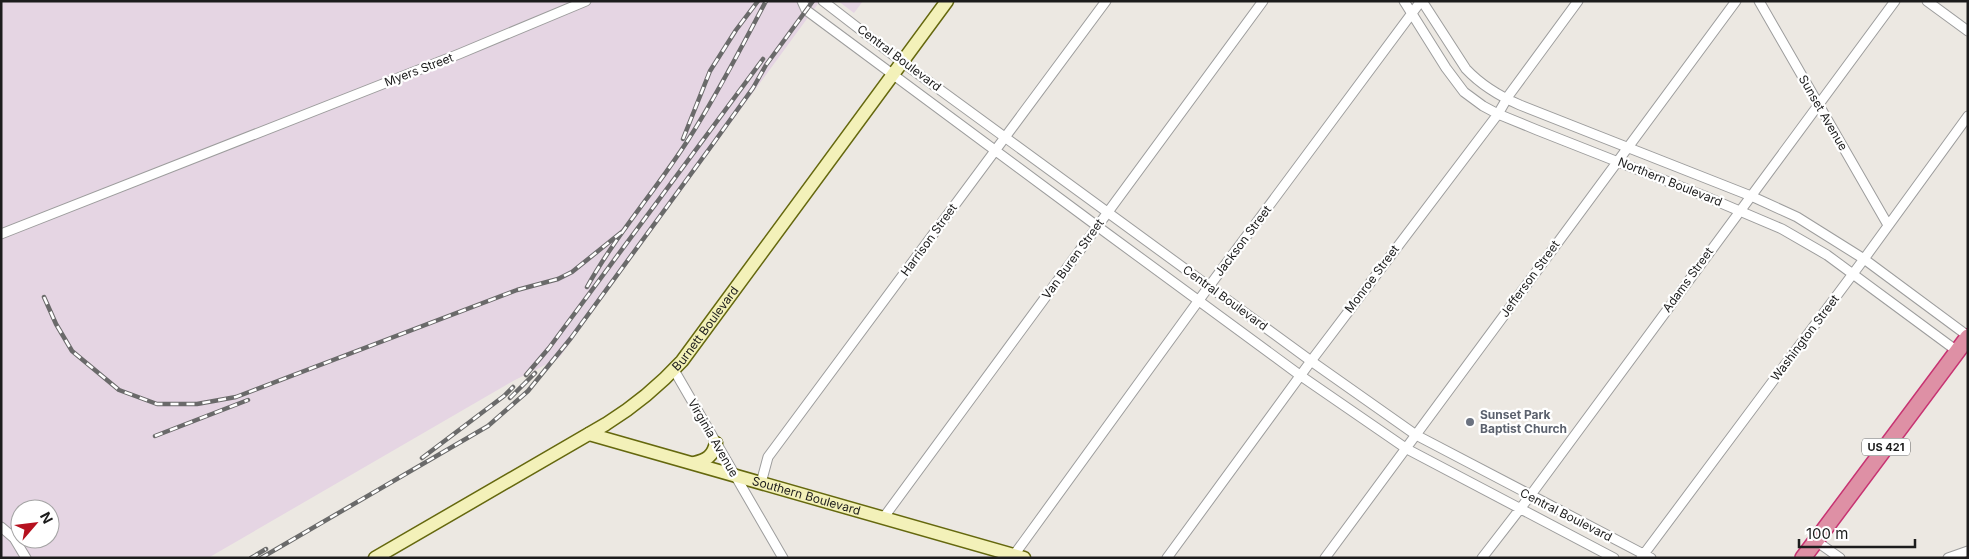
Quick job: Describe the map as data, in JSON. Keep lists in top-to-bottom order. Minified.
{"streets":{"highway":["US 421"],"main road":["Burnett Boulevard","Southern Boulevard"],"street":["Central Boulevard","Myers Street","Sunset Avenue","Northern Boulevard","Harrison Street","Jackson Street","Van Buren Street","Monroe Street","Jefferson Street","Adams Street","Washington Street","Virginia Avenue"]},"crossings":[["Central Boulevard","Harrison Street"],["Central Boulevard","Jackson Street"],["Central Boulevard","Van Buren Street"],["Central Boulevard","Monroe Street"],["Central Boulevard","Jefferson Street"],["Central Boulevard","Adams Street"],["Central Boulevard","Burnett Boulevard"],["Central Boulevard","Washington Street"],["Sunset Avenue","Adams Street"],["Sunset Avenue","Washington Street"],["Northern Boulevard","Jackson Street"],["Northern Boulevard","Monroe Street"],["Northern Boulevard","Jefferson Street"],["Northern Boulevard","Adams Street"],["Northern Boulevard","Washington Street"],["Northern Boulevard","US 421"],["Harrison Street","Southern Boulevard"],["Jackson Street","Southern Boulevard"],["Van Buren Street","Southern Boulevard"],["Burnett Boulevard","Virginia Avenue"],["Burnett Boulevard","Southern Boulevard"],["Virginia Avenue","Southern Boulevard"]],"places":["Sunset Park Baptist Church"],"scale_bar":"100 m","north":"top right"}
